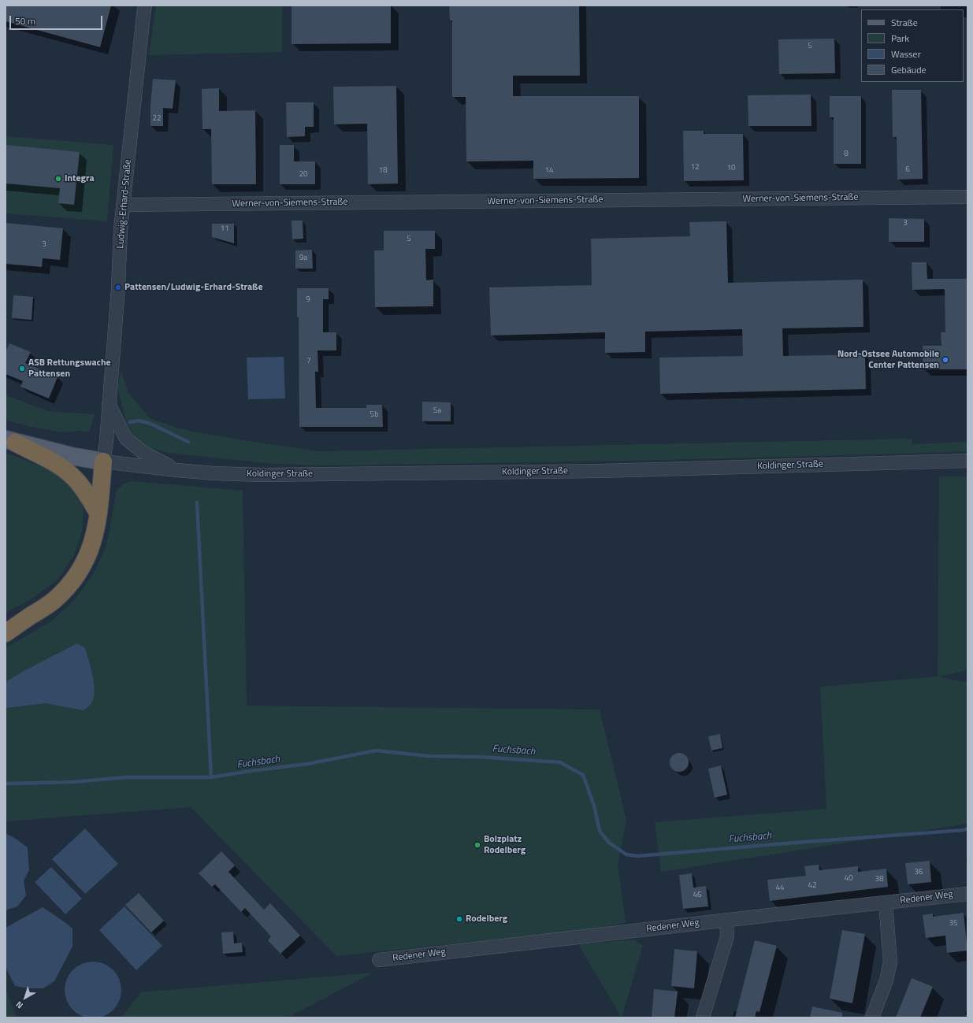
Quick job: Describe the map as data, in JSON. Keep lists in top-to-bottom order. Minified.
{"streets":{"street":["Werner-von-Siemens-Straße","Ludwig-Erhard-Straße","Koldinger Straße","Redener Weg"]},"crossings":[["Werner-von-Siemens-Straße","Ludwig-Erhard-Straße"],["Ludwig-Erhard-Straße","Koldinger Straße"]],"water":["Fuchsbach"],"places":["Integra","Pattensen/Ludwig-Erhard-Straße","Nord-Ostsee Automobile Center Pattensen","ASB Rettungswache Pattensen","Bolzplatz Rodelberg","Rodelberg"],"house_numbers":["5","22","8","12","10","6","18","14","20","3","11","5","3","9a","9","7","5a","5b","36","40","38","42","44","46","35"],"legend":["Straße","Park","Wasser","Gebäude"],"scale_bar":"50 m","north":"bottom left"}
